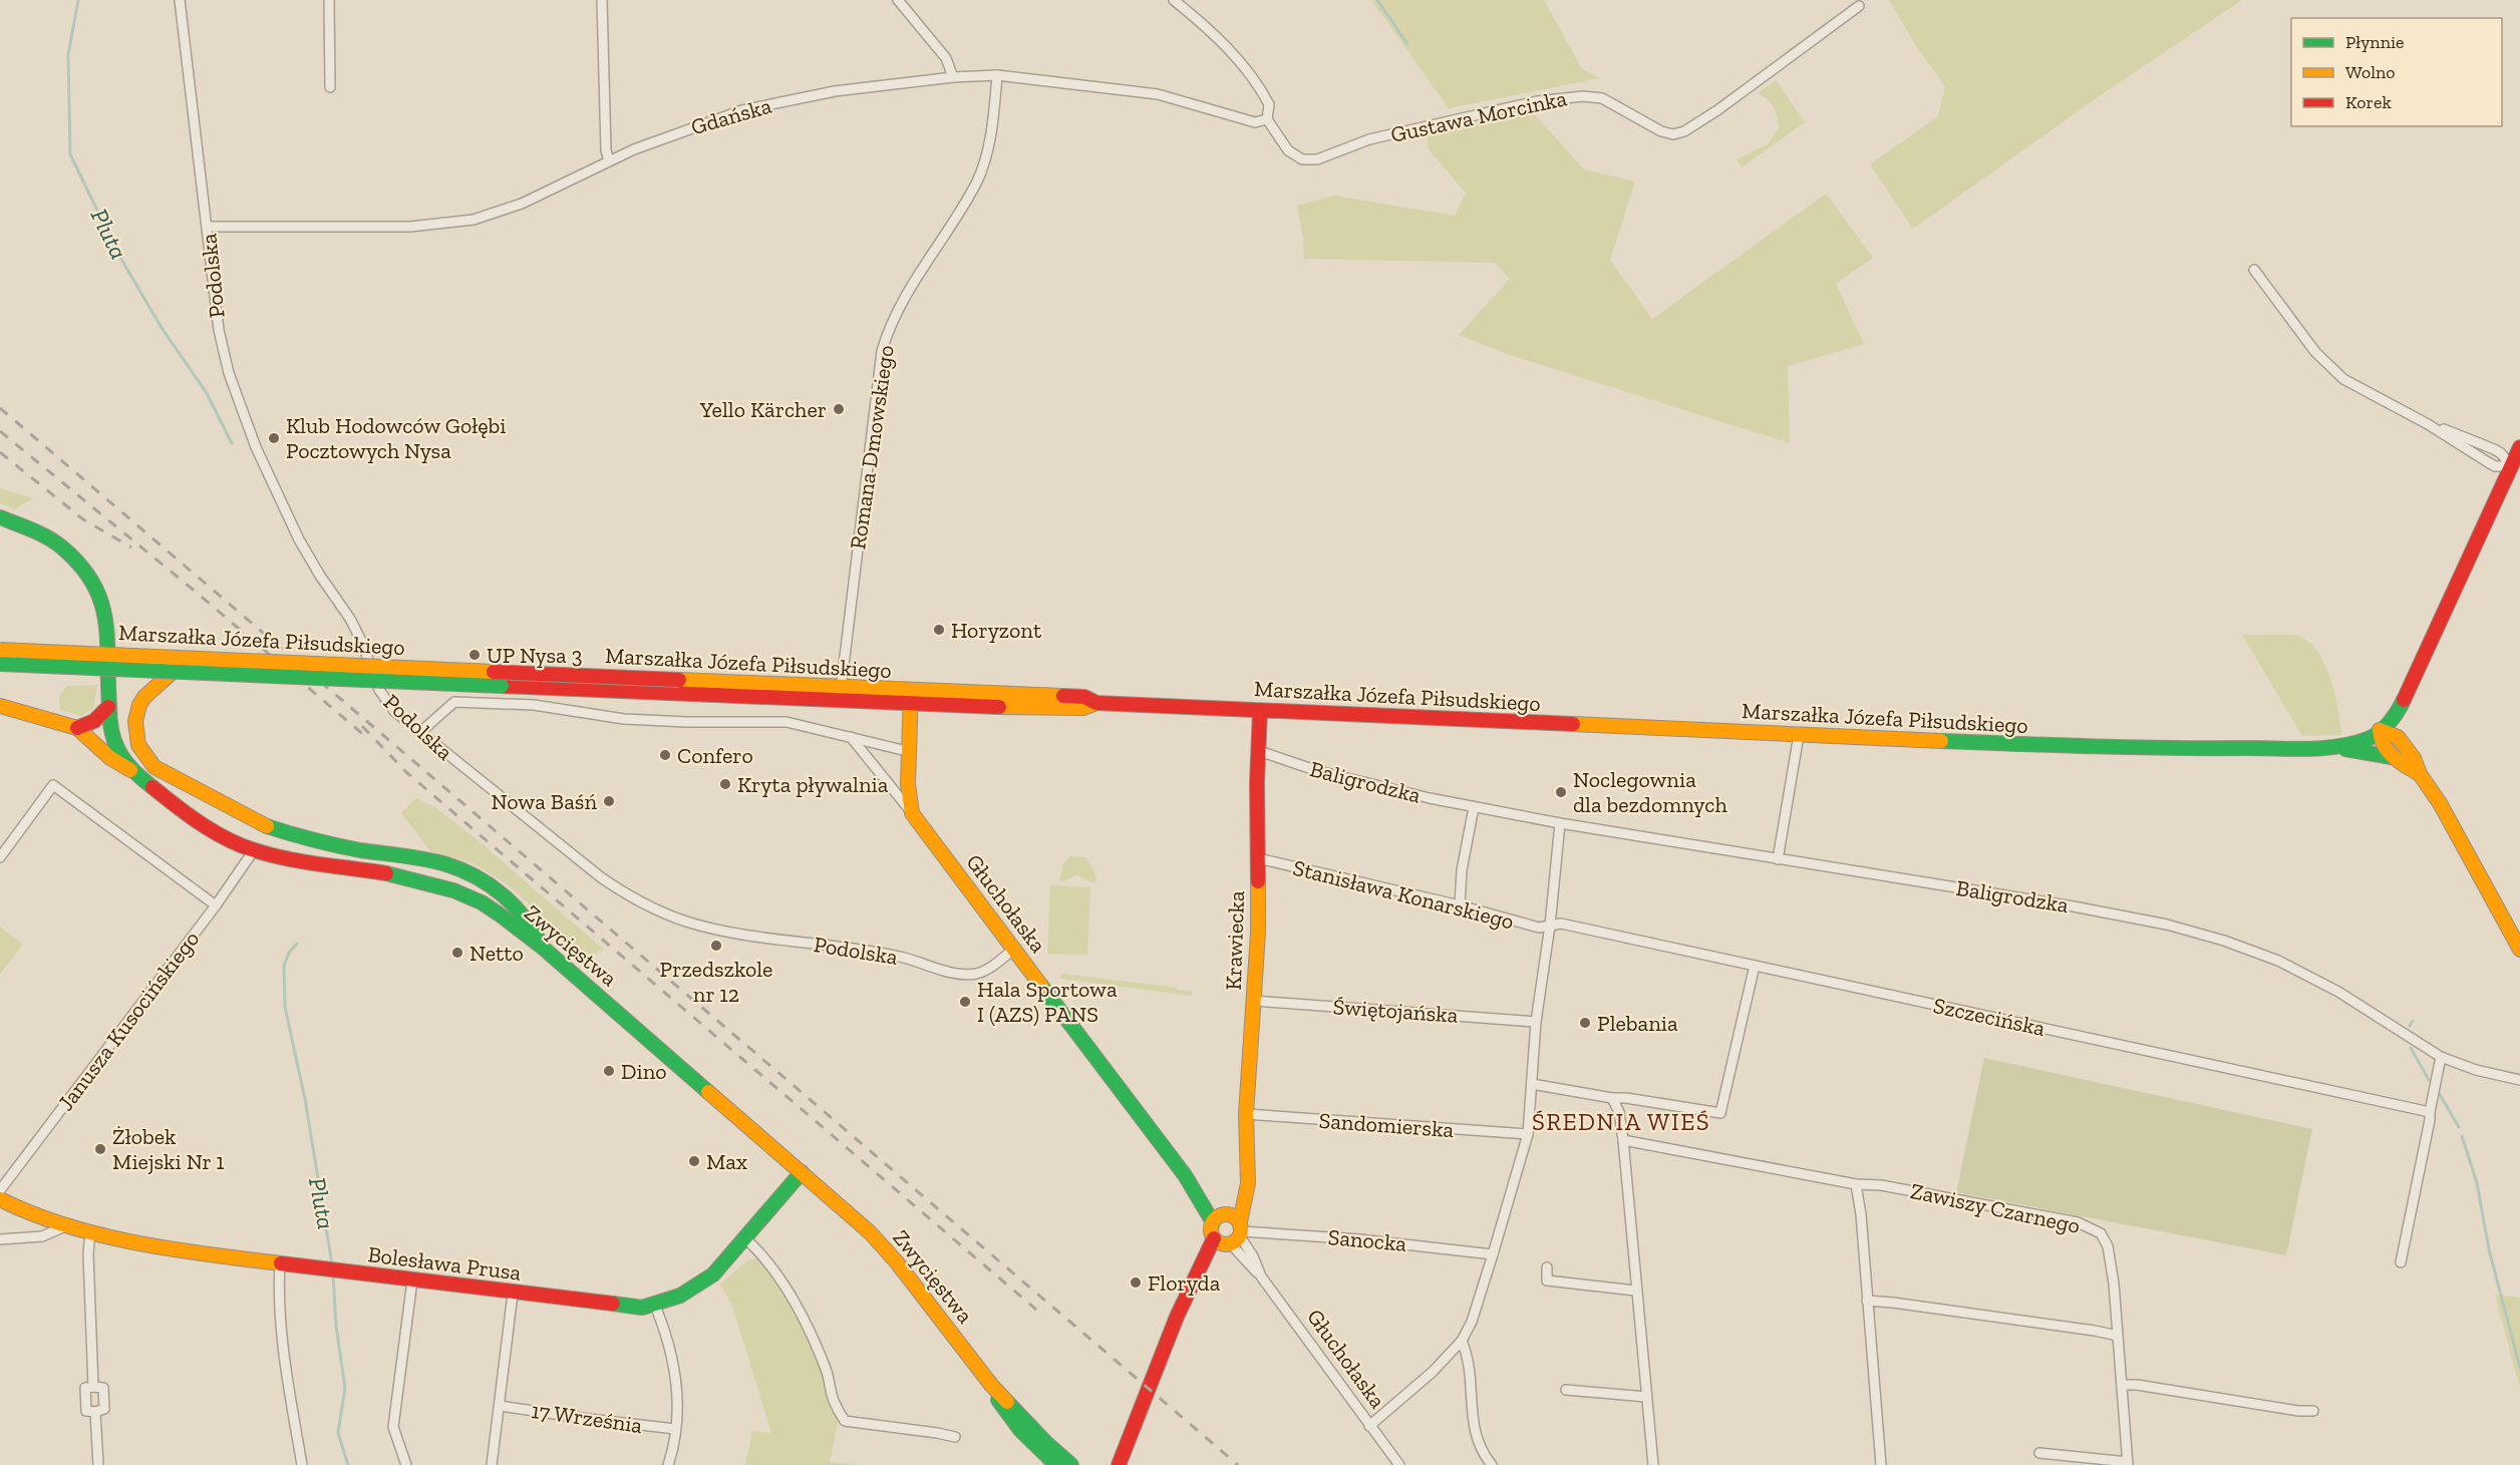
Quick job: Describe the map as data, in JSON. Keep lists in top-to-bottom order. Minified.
{"streets":{"main road":["Marszałka Józefa Piłsudskiego","Głuchołaska","Krawiecka","Zwycięstwa","Bolesława Prusa"],"street":["Gdańska","Gustawa Morcinka","Podolska","Romana Dmowskiego","Baligrodzka","Stanisława Konarskiego","Świętojańska","Szczecińska","Janusza Kusocińskiego","Sandomierska","Zawiszy Czarnego","Sanocka","17 Września"]},"crossings":[["Gdańska","Gustawa Morcinka"],["Gdańska","Podolska"],["Gdańska","Romana Dmowskiego"],["Podolska","Głuchołaska"],["Romana Dmowskiego","Marszałka Józefa Piłsudskiego"],["Marszałka Józefa Piłsudskiego","Krawiecka"],["Marszałka Józefa Piłsudskiego","Zwycięstwa"],["Baligrodzka","Krawiecka"],["Stanisława Konarskiego","Krawiecka"],["Stanisława Konarskiego","Szczecińska"],["Głuchołaska","Krawiecka"],["Głuchołaska","Sanocka"],["Krawiecka","Świętojańska"],["Krawiecka","Sandomierska"],["Krawiecka","Sanocka"],["Zwycięstwa","Janusza Kusocińskiego"],["Zwycięstwa","Bolesława Prusa"],["Bolesława Prusa","17 Września"]],"districts":["ŚREDNIA WIEŚ"],"water":["Pluta"],"places":["Yello Kärcher","Klub Hodowców Gołębi Pocztowych Nysa","Horyzont","UP Nysa 3","Confero","Kryta pływalnia","Noclegownia dla bezdomnych","Nowa Baśń","Przedszkole nr 12","Netto","Hala Sportowa I (AZS) PANS","Plebania","Dino","Żłobek Miejski Nr 1","Max","Floryda"],"legend":["Płynnie","Wolno","Korek"]}
